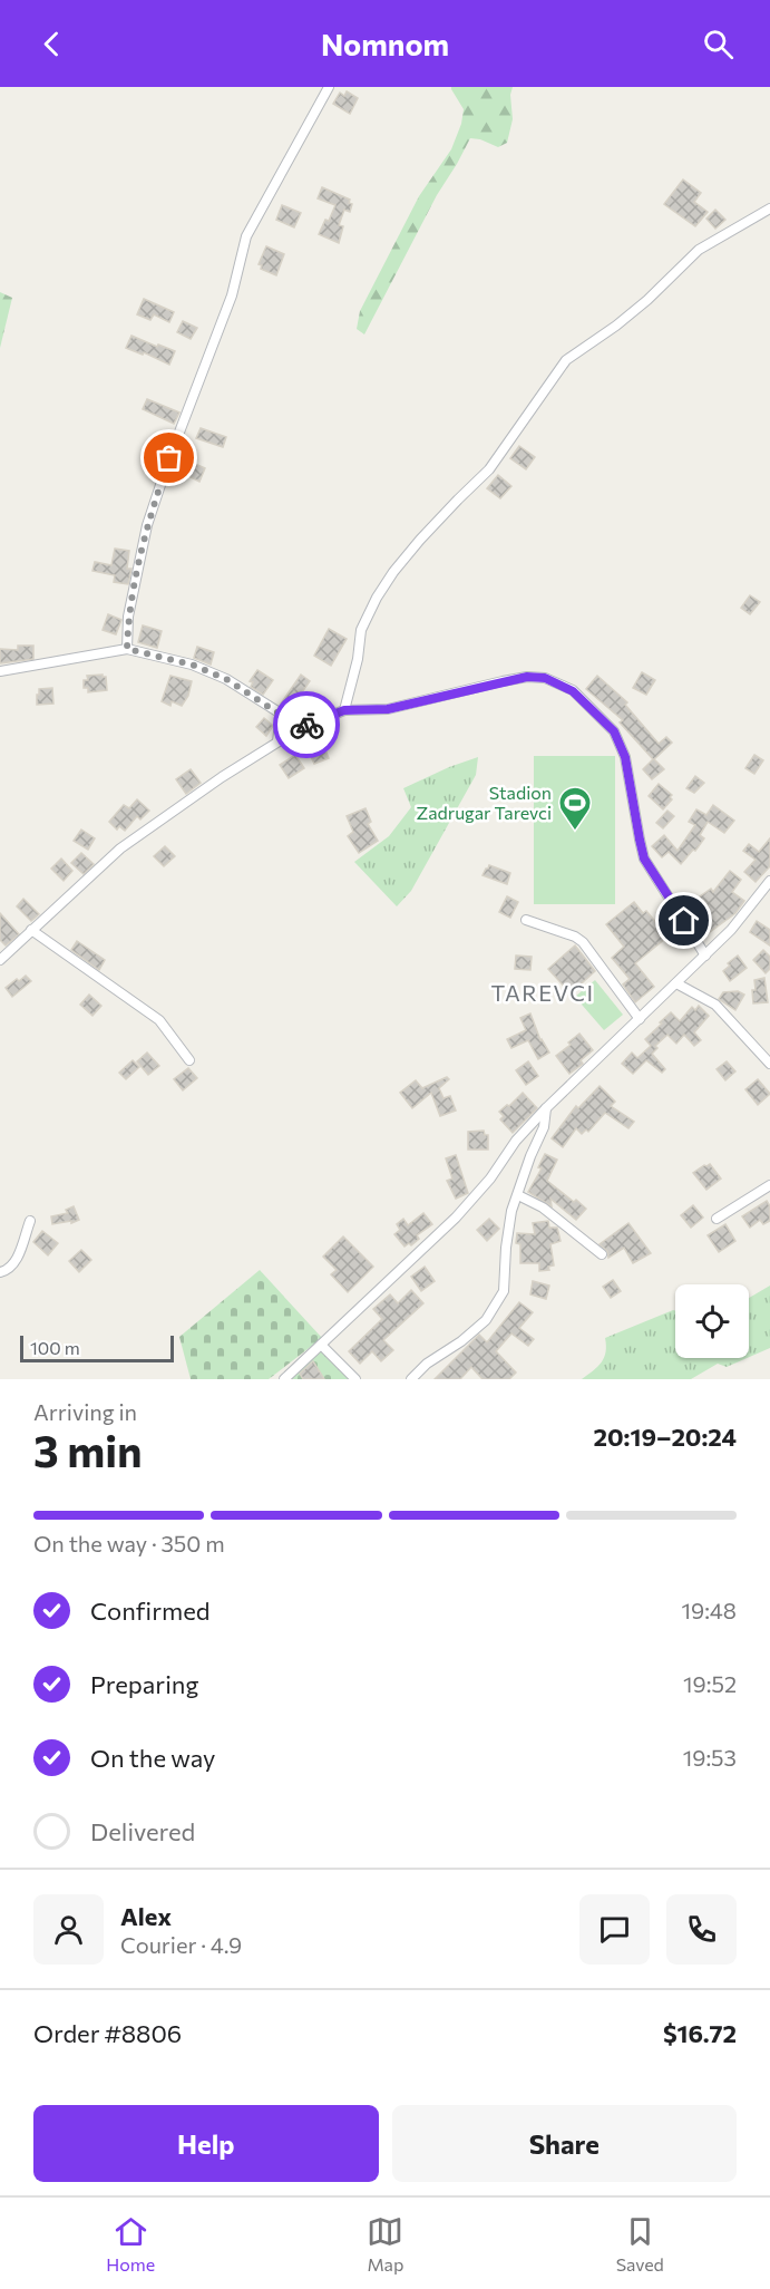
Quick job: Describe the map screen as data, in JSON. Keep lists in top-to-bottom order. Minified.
{"districts":["TAREVCI"],"places":{"sports":["Stadion Zadrugar Tarevci"]},"scale_bar":"100 m","page":{"header":"Nomnom","scale":"100 m","heading":["3 min","Arriving in","20:19–20:24"],"panel":["Alex","Courier · 4.9","Order #8806","$16.72"],"bar":"On the way · 350 m","list":[["Confirmed","19:48"],["Preparing","19:52"],["On the way","19:53"],"Delivered"],"buttons":["Help","Share"],"tabs":["Home","Map","Saved"]}}
